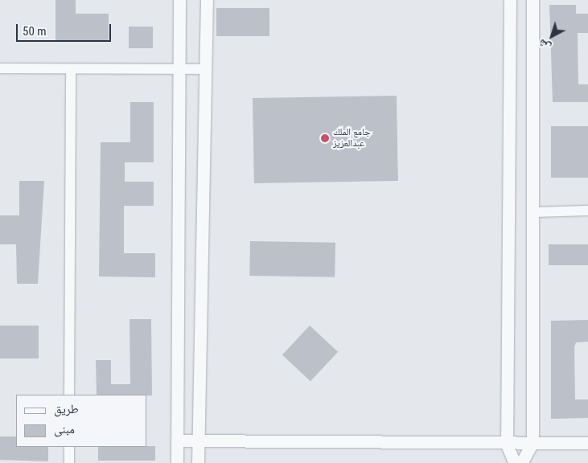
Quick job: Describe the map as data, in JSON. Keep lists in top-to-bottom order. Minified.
{"places":["جامع الملك عبدالعزيز"],"legend":["طريق","مبنى"],"scale_bar":"50 m","north":"bottom left"}
